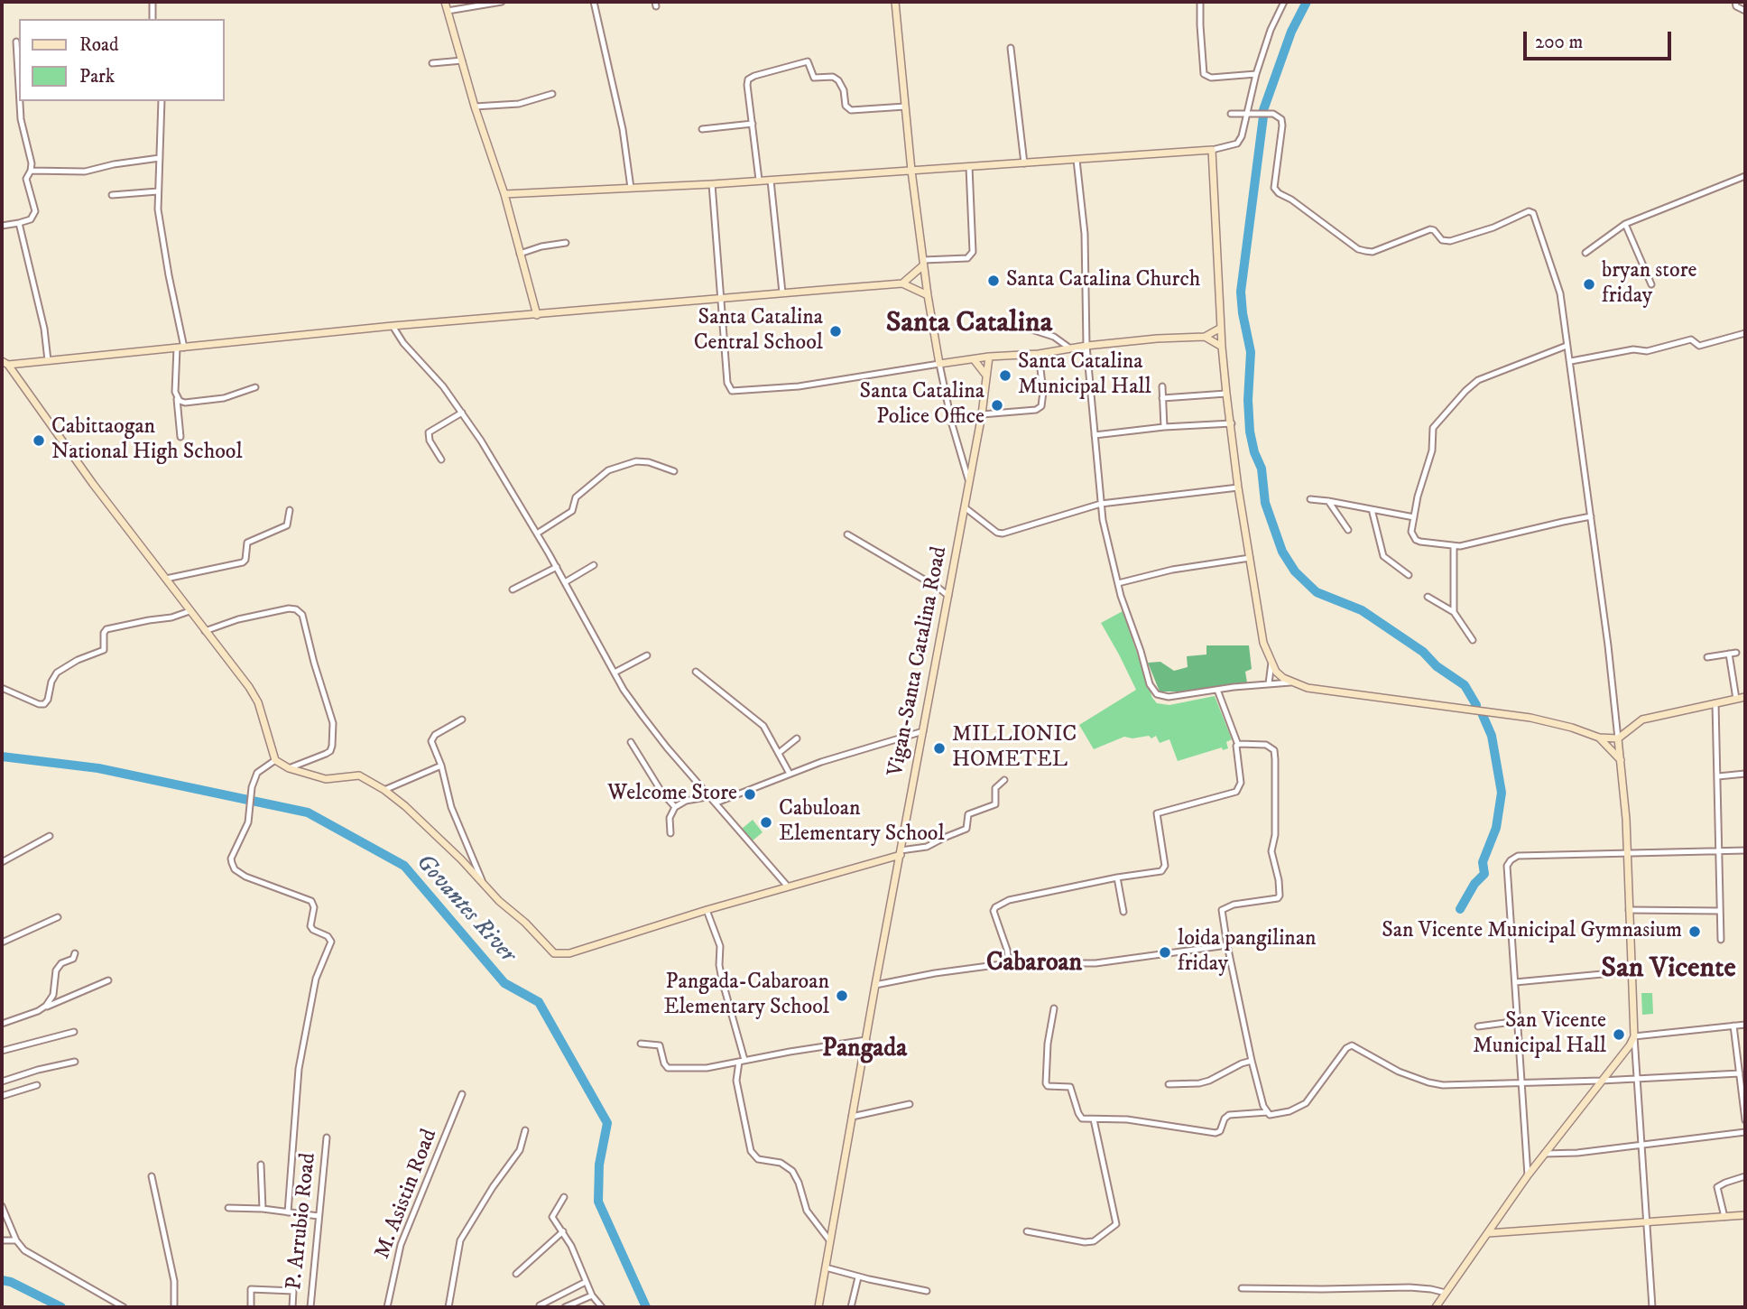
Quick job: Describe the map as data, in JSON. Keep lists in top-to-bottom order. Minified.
{"streets":{"street":["Vigan-Santa Catalina Road","M. Asistin Road","P. Arrubio Road"]},"districts":["Santa Catalina","Cabaroan","San Vicente","Pangada"],"water":["Govantes River"],"places":["Santa Catalina Church","bryan store friday","Santa Catalina Central School","Santa Catalina Municipal Hall","Santa Catalina Police Office","Cabittaogan National High School","MILLIONIC HOMETEL","Welcome Store","Cabuloan Elementary School","San Vicente Municipal Gymnasium","loida pangilinan friday","Pangada-Cabaroan Elementary School","San Vicente Municipal Hall"],"legend":["Road","Park"],"scale_bar":"200 m"}
